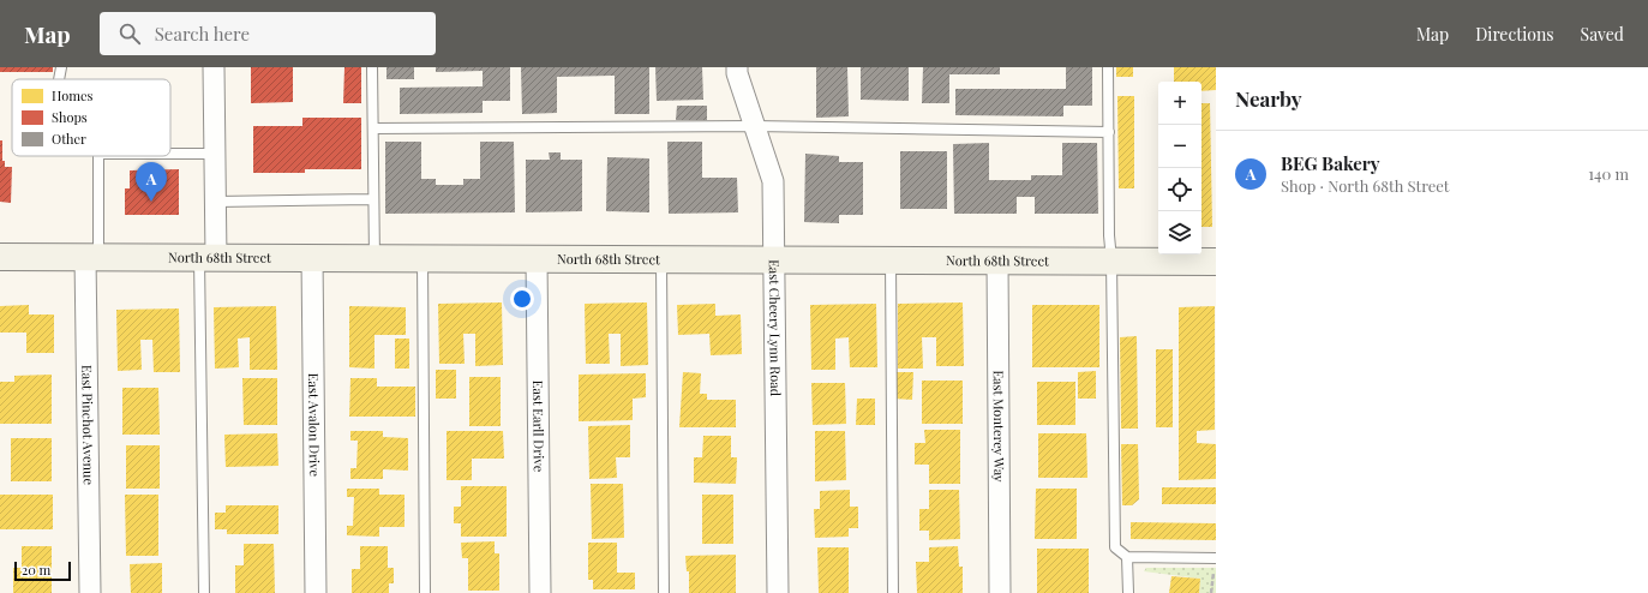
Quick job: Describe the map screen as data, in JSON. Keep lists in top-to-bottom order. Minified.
{"streets":{"main road":["North 68th Street"],"street":["East Cheery Lynn Road","East Pinchot Avenue","East Avalon Drive","East Earll Drive","East Monterey Way"]},"crossings":[["North 68th Street","East Cheery Lynn Road"],["North 68th Street","East Pinchot Avenue"],["North 68th Street","East Avalon Drive"],["North 68th Street","East Earll Drive"],["North 68th Street","East Monterey Way"]],"legend":["Homes","Shops","Other"],"scale_bar":"20 m","page":{"header":"Map","search":"Search here","nav":["Map","Directions","Saved"],"heading":"Nearby","map_buttons":["+","−"],"list":[{"mark":"A","name":"BEG Bakery","note":"Shop · North 68th Street","value":"140 m"}],"pins":"A","scale":"20 m"}}
